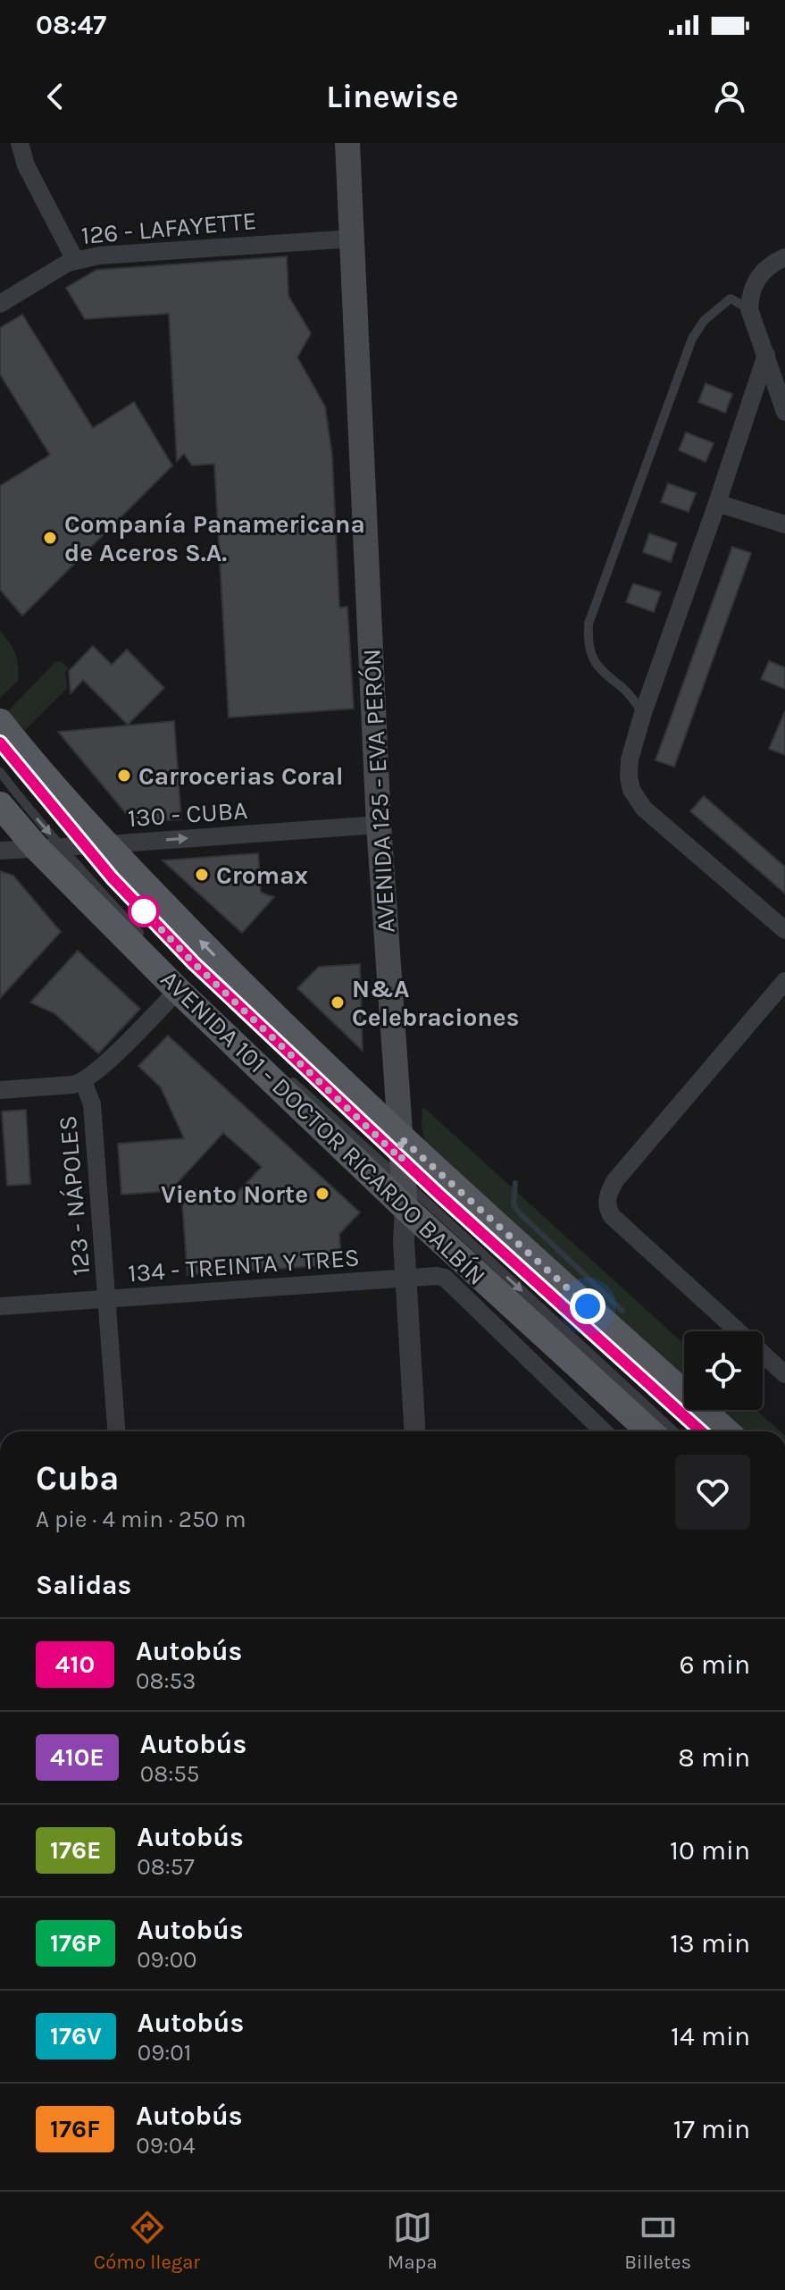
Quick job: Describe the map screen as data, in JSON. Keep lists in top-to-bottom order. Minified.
{"streets":{"main road":["AVENIDA 125 - EVA PERÓN","AVENIDA 101 - DOCTOR RICARDO BALBÍN"],"street":["126 - LAFAYETTE","130 - CUBA","123 - NÁPOLES","134 - TREINTA Y TRES"]},"crossings":[["126 - LAFAYETTE","AVENIDA 125 - EVA PERÓN"],["AVENIDA 125 - EVA PERÓN","130 - CUBA"],["AVENIDA 125 - EVA PERÓN","AVENIDA 101 - DOCTOR RICARDO BALBÍN"],["AVENIDA 125 - EVA PERÓN","134 - TREINTA Y TRES"],["130 - CUBA","AVENIDA 101 - DOCTOR RICARDO BALBÍN"],["AVENIDA 101 - DOCTOR RICARDO BALBÍN","123 - NÁPOLES"],["123 - NÁPOLES","134 - TREINTA Y TRES"]],"one_way":["130 - CUBA"],"places":["Companía Panamericana de Aceros S.A.","Carrocerias Coral","Cromax","N&A Celebraciones","Viento Norte"],"lines":["bus line 410"],"page":{"status":"08:47","header":"Linewise","heading":[["Cuba","A pie · 4 min · 250 m"],"Salidas"],"list":[{"mark":"410","name":"Autobús","note":"08:53","value":"6 min"},{"mark":"410E","name":"Autobús","note":"08:55","value":"8 min"},{"mark":"176E","name":"Autobús","note":"08:57","value":"10 min"},{"mark":"176P","name":"Autobús","note":"09:00","value":"13 min"},{"mark":"176V","name":"Autobús","note":"09:01","value":"14 min"},{"mark":"176F","name":"Autobús","note":"09:04","value":"17 min"}],"tabs":["Cómo llegar","Mapa","Billetes"]}}
